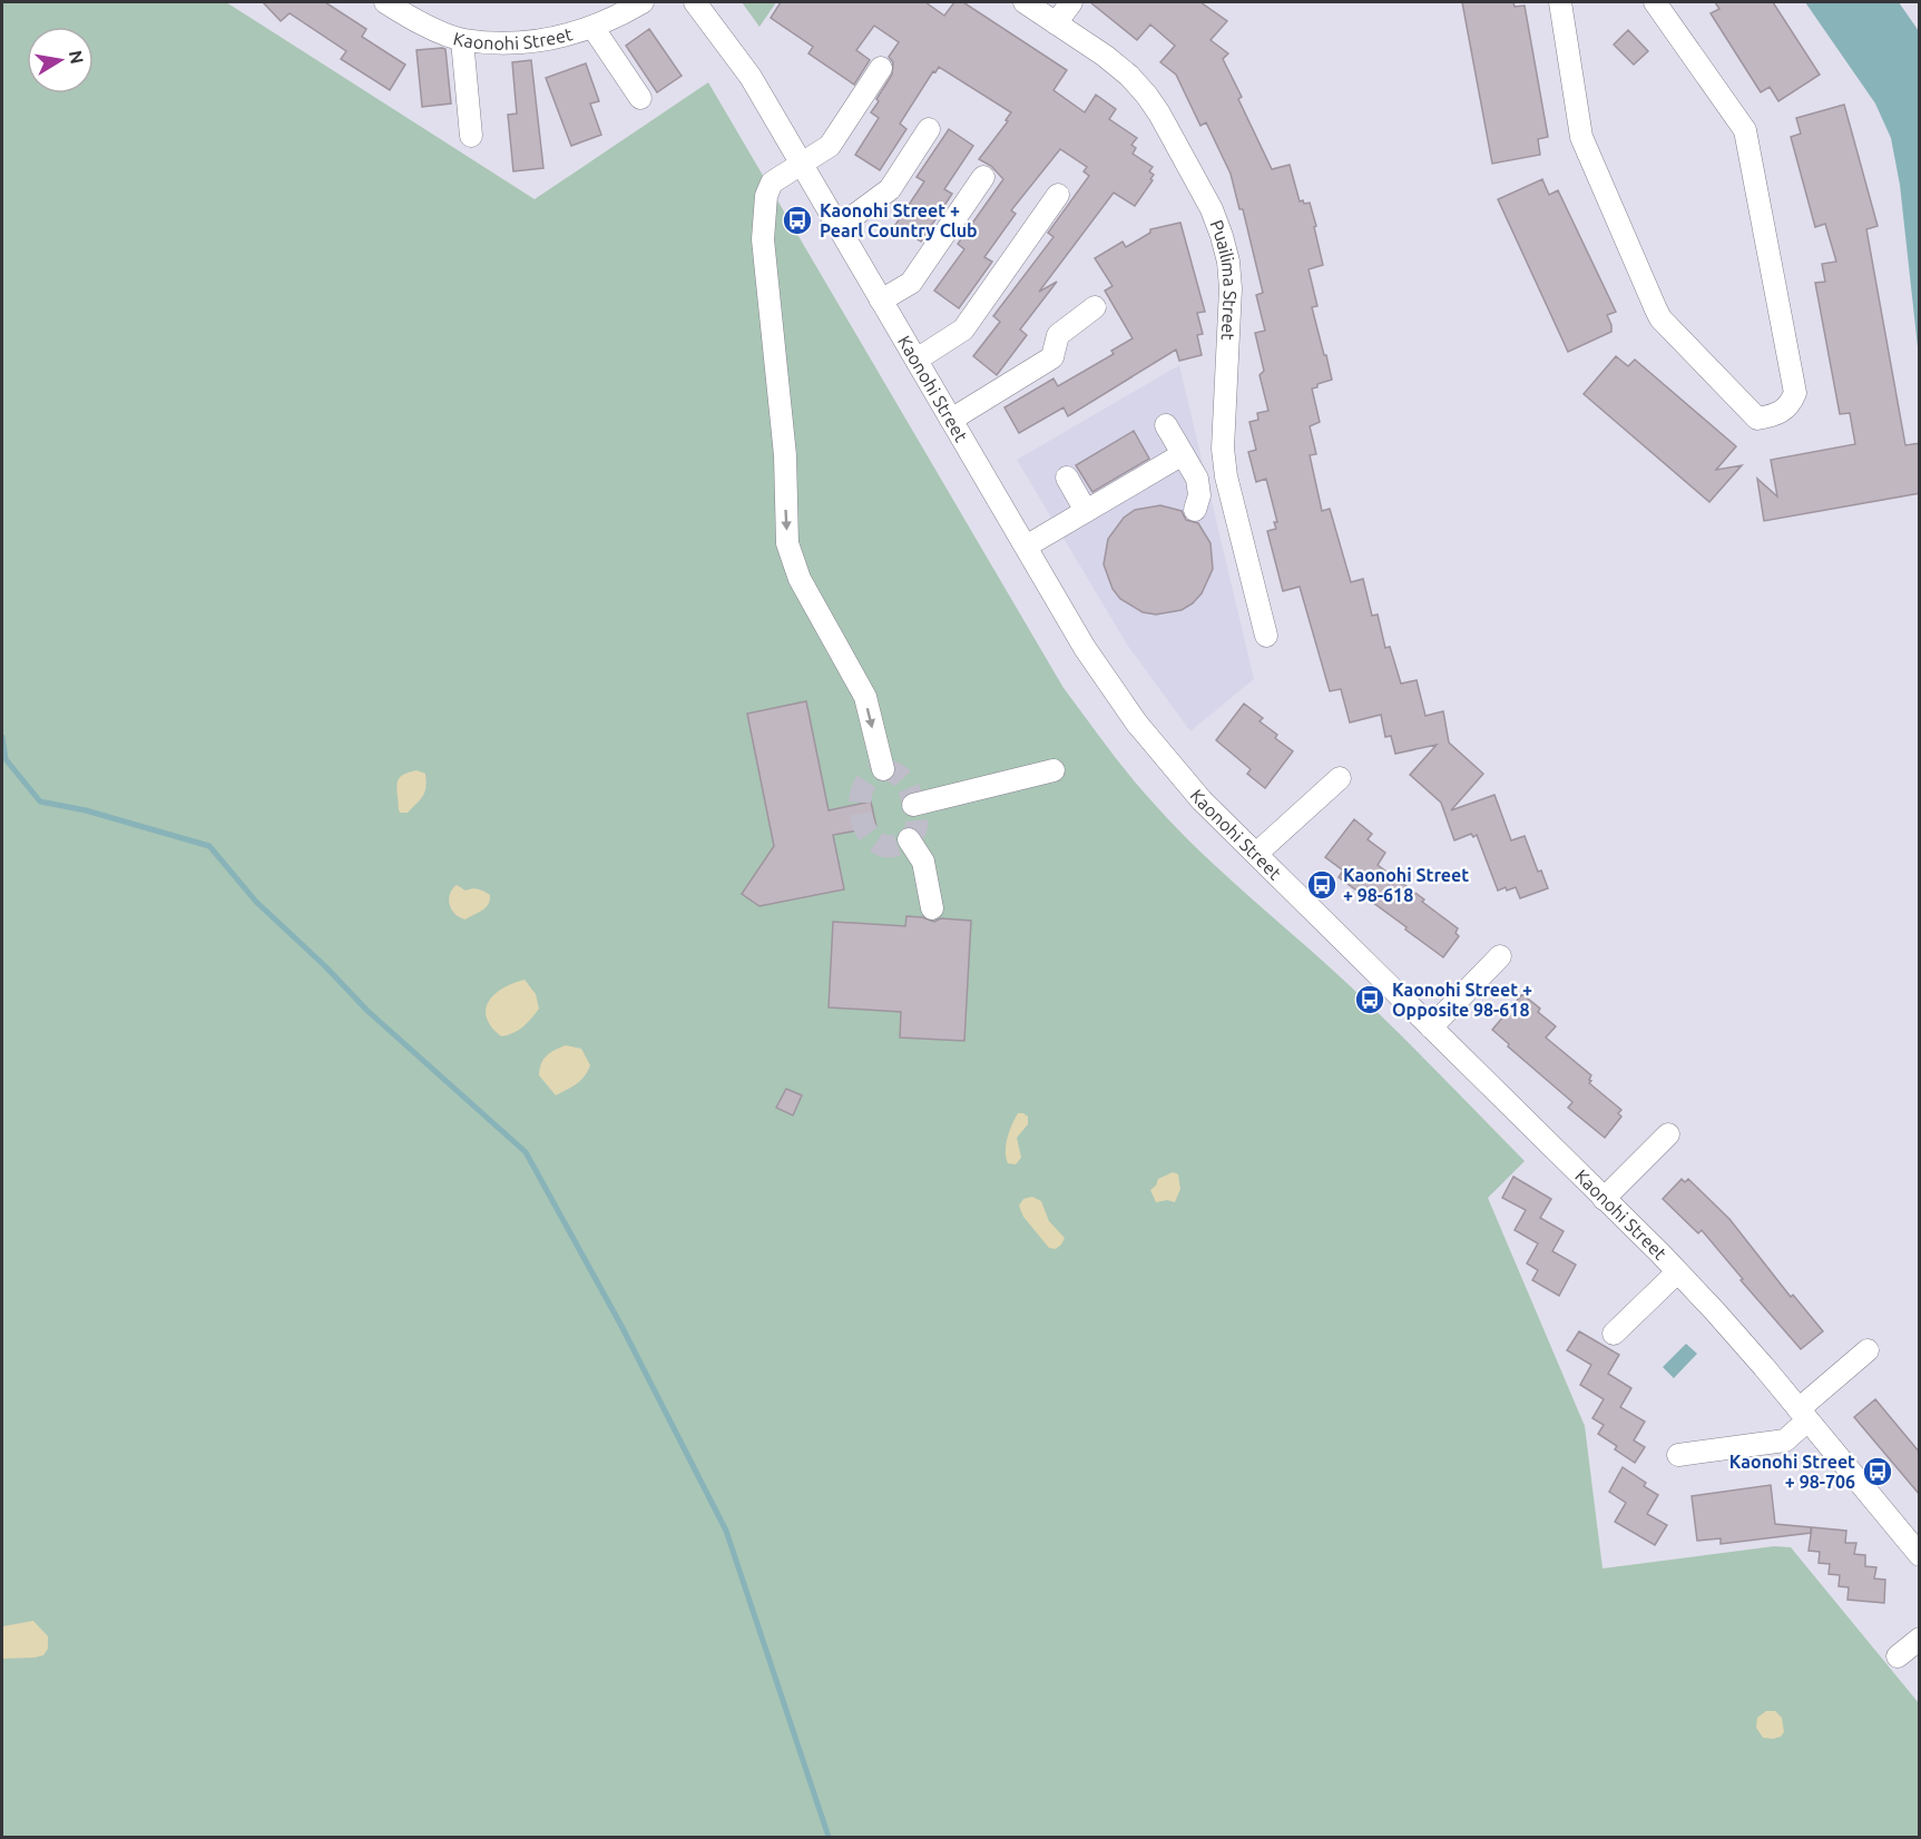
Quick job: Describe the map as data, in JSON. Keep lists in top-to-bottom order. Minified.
{"streets":{"street":["Kaonohi Street","Puailima Street"]},"places":{"bus stop":["Kaonohi Street + Pearl Country Club","Kaonohi Street + 98-618","Kaonohi Street + Opposite 98-618","Kaonohi Street + 98-706"]},"north":"right"}
